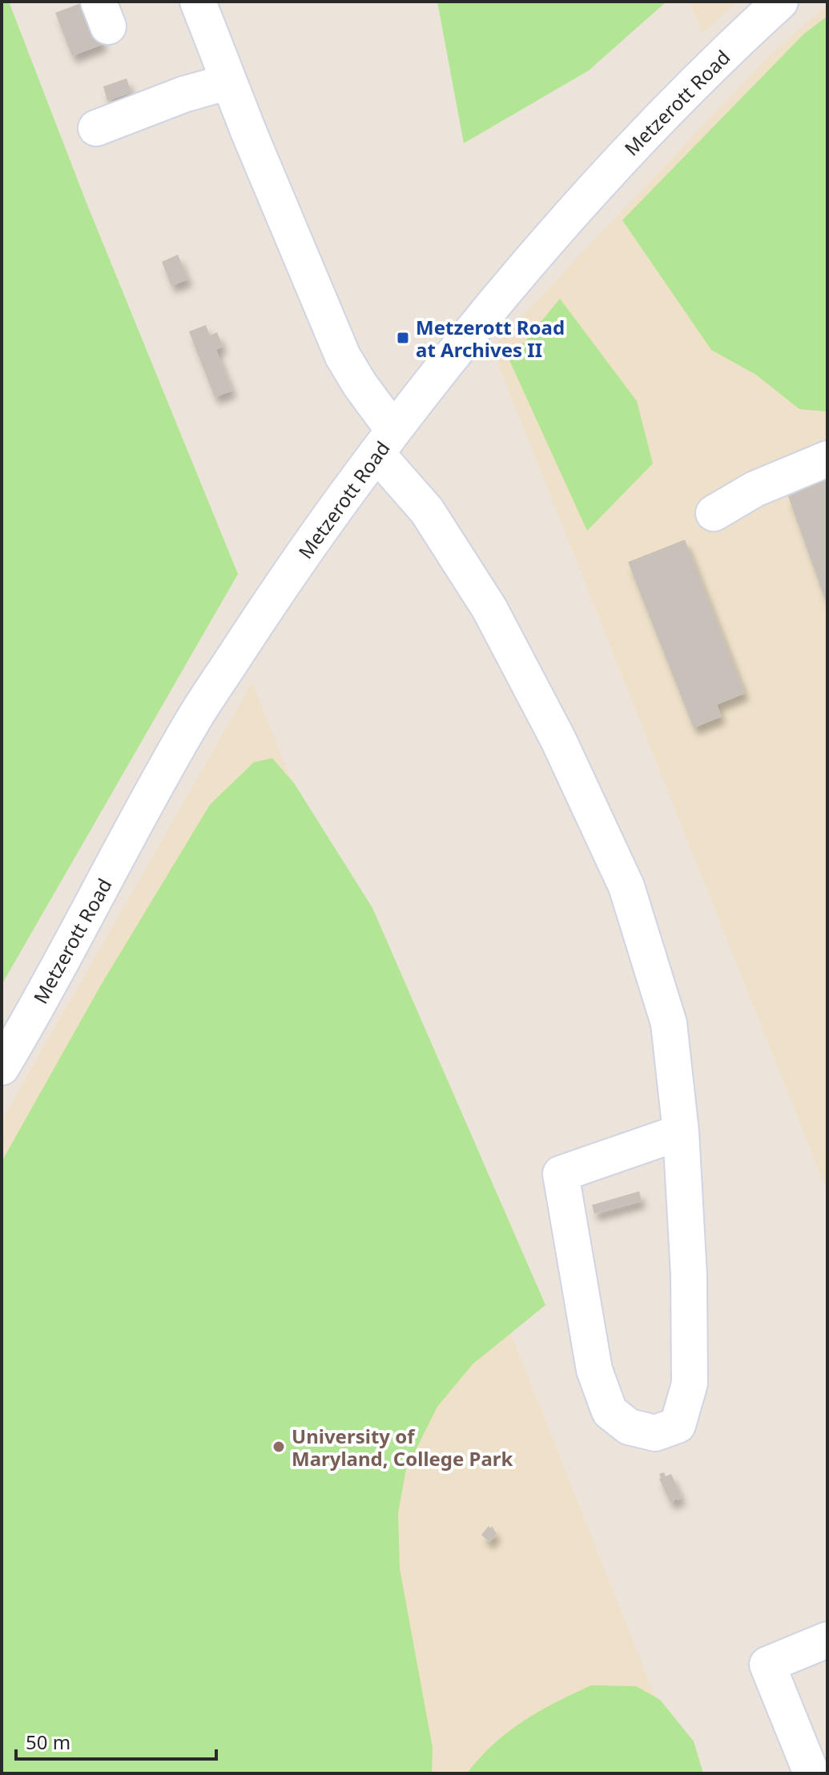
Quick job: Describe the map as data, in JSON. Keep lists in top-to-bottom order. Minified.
{"streets":{"street":["Metzerott Road"]},"places":{"transit":["Metzerott Road at Archives II"],"other":["University of Maryland, College Park"]},"scale_bar":"50 m"}
